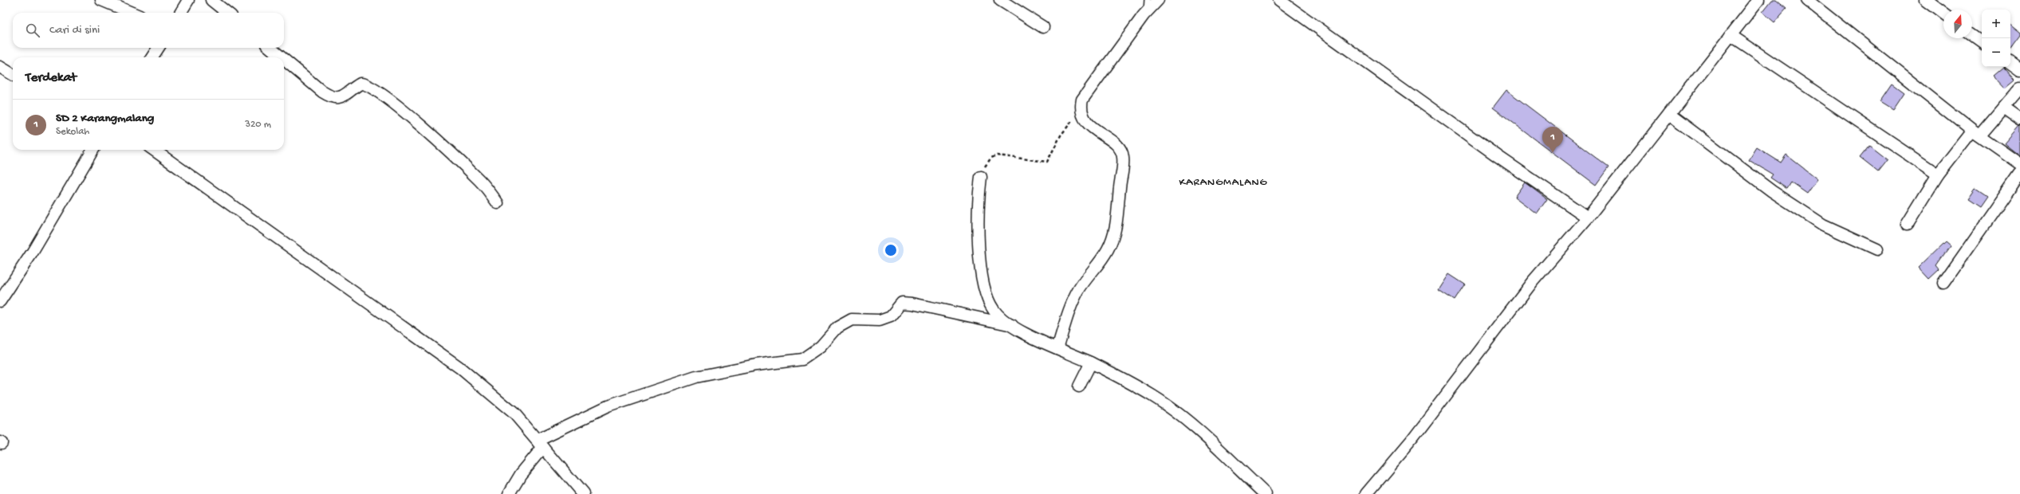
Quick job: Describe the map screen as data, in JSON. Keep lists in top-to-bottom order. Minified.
{"districts":["KARANGMALANG"],"north":"top","page":{"map_buttons":["+","−"],"search":"Cari di sini","heading":"Terdekat","list":[{"mark":"1","name":"SD 2 Karangmalang","note":"Sekolah","value":"320 m"}],"pins":"1"}}
